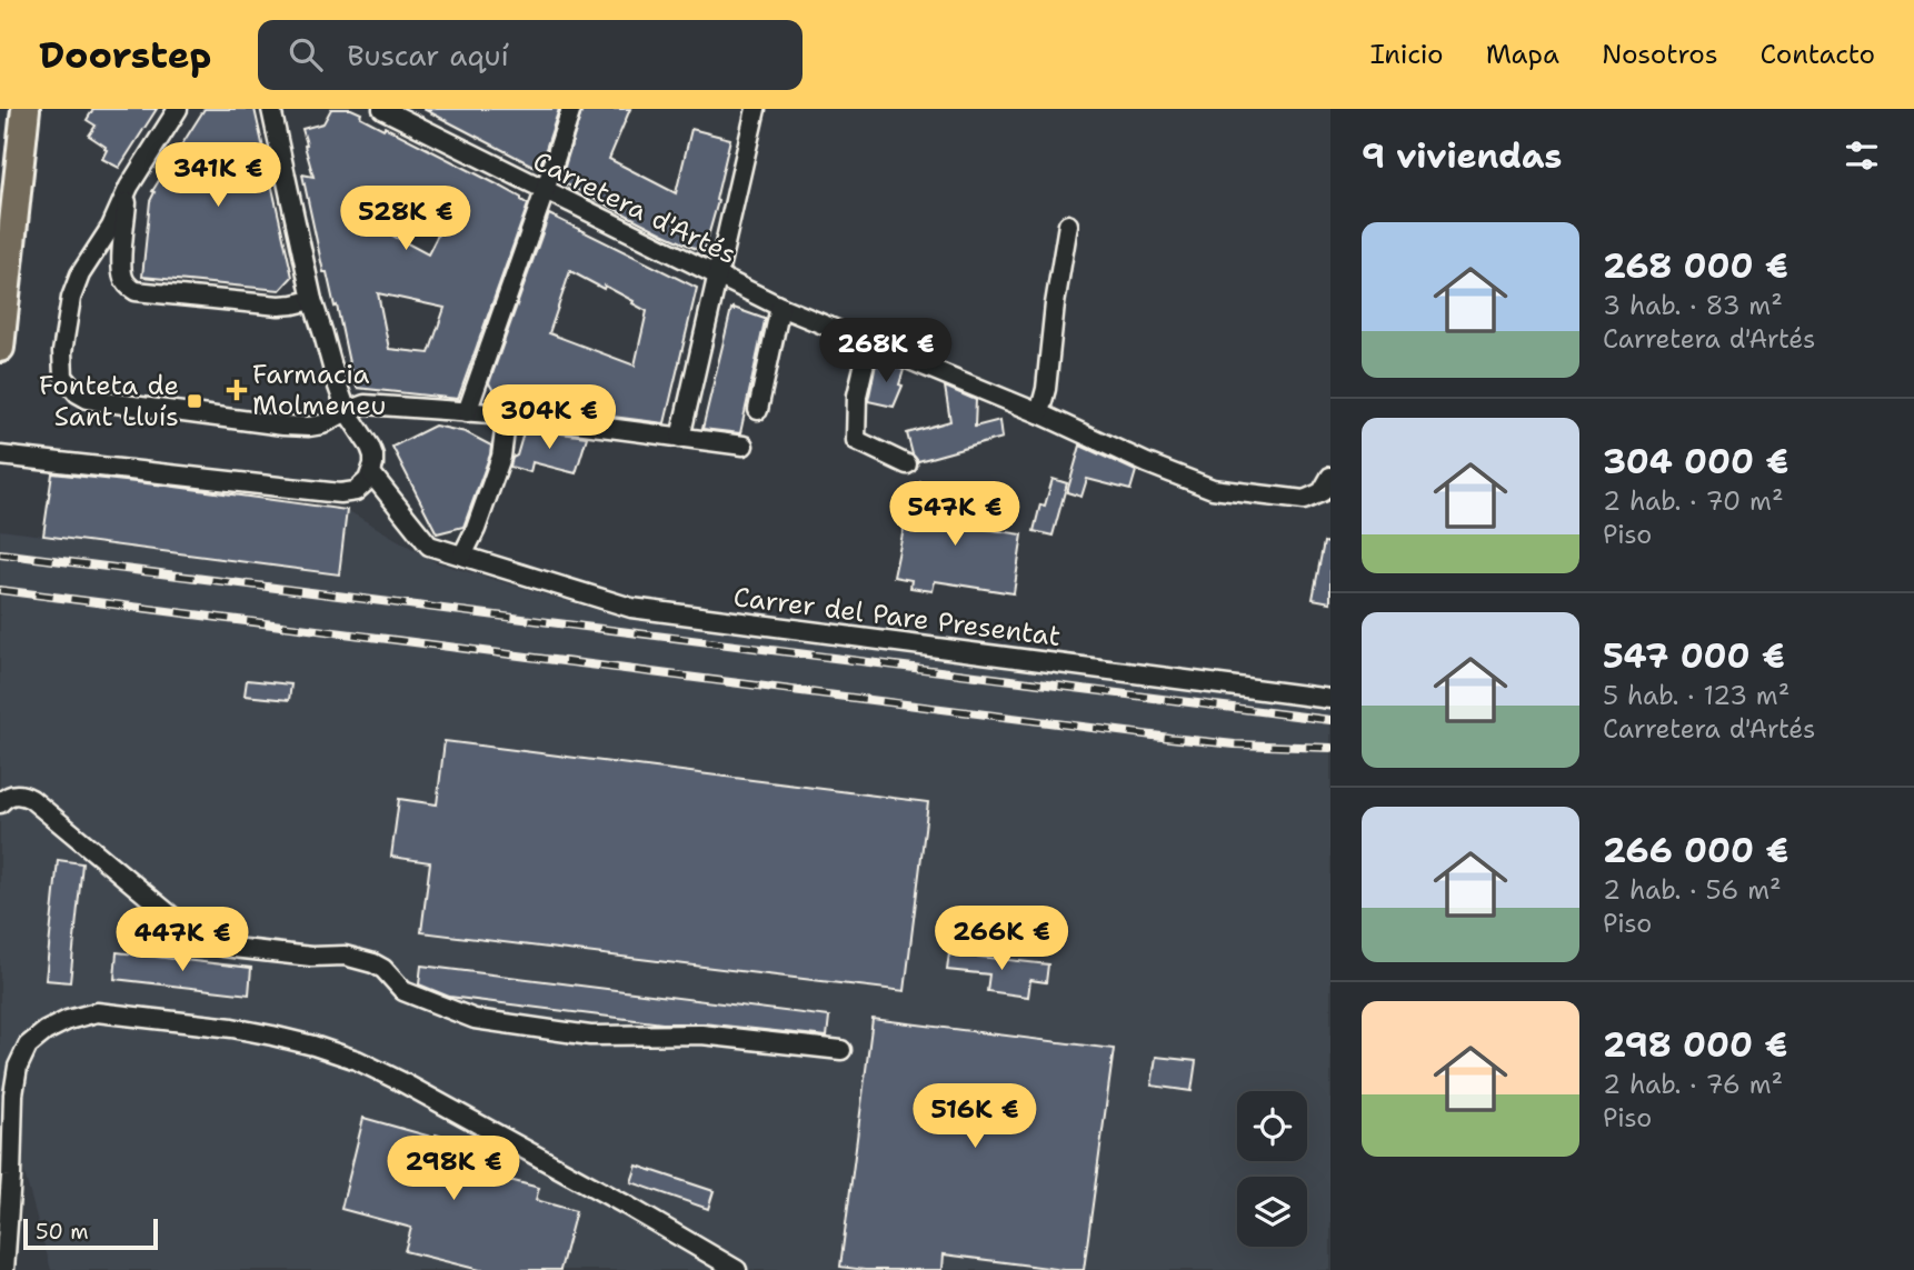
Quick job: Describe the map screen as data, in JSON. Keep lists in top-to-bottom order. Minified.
{"streets":{"street":["Carretera d'Artés","Carrer del Pare Presentat"]},"places":{"health":["Farmacia Molmeneu"],"transit":["Fonteta de Sant Lluís"]},"scale_bar":"50 m","page":{"header":"Doorstep","search":"Buscar aquí","nav":["Inicio","Mapa","Nosotros","Contacto"],"heading":"9 viviendas","price":["341K €","528K €","268K €","304K €","547K €","266K €","447K €","516K €","298K €"],"list":[{"name":"268 000 €","note":"3 hab. · 83 m² · Carretera d'Artés"},{"name":"304 000 €","note":"2 hab. · 70 m² · Piso"},{"name":"547 000 €","note":"5 hab. · 123 m² · Carretera d'Artés"},{"name":"266 000 €","note":"2 hab. · 56 m² · Piso"},{"name":"298 000 €","note":"2 hab. · 76 m² · Piso"}],"scale":"50 m"}}
